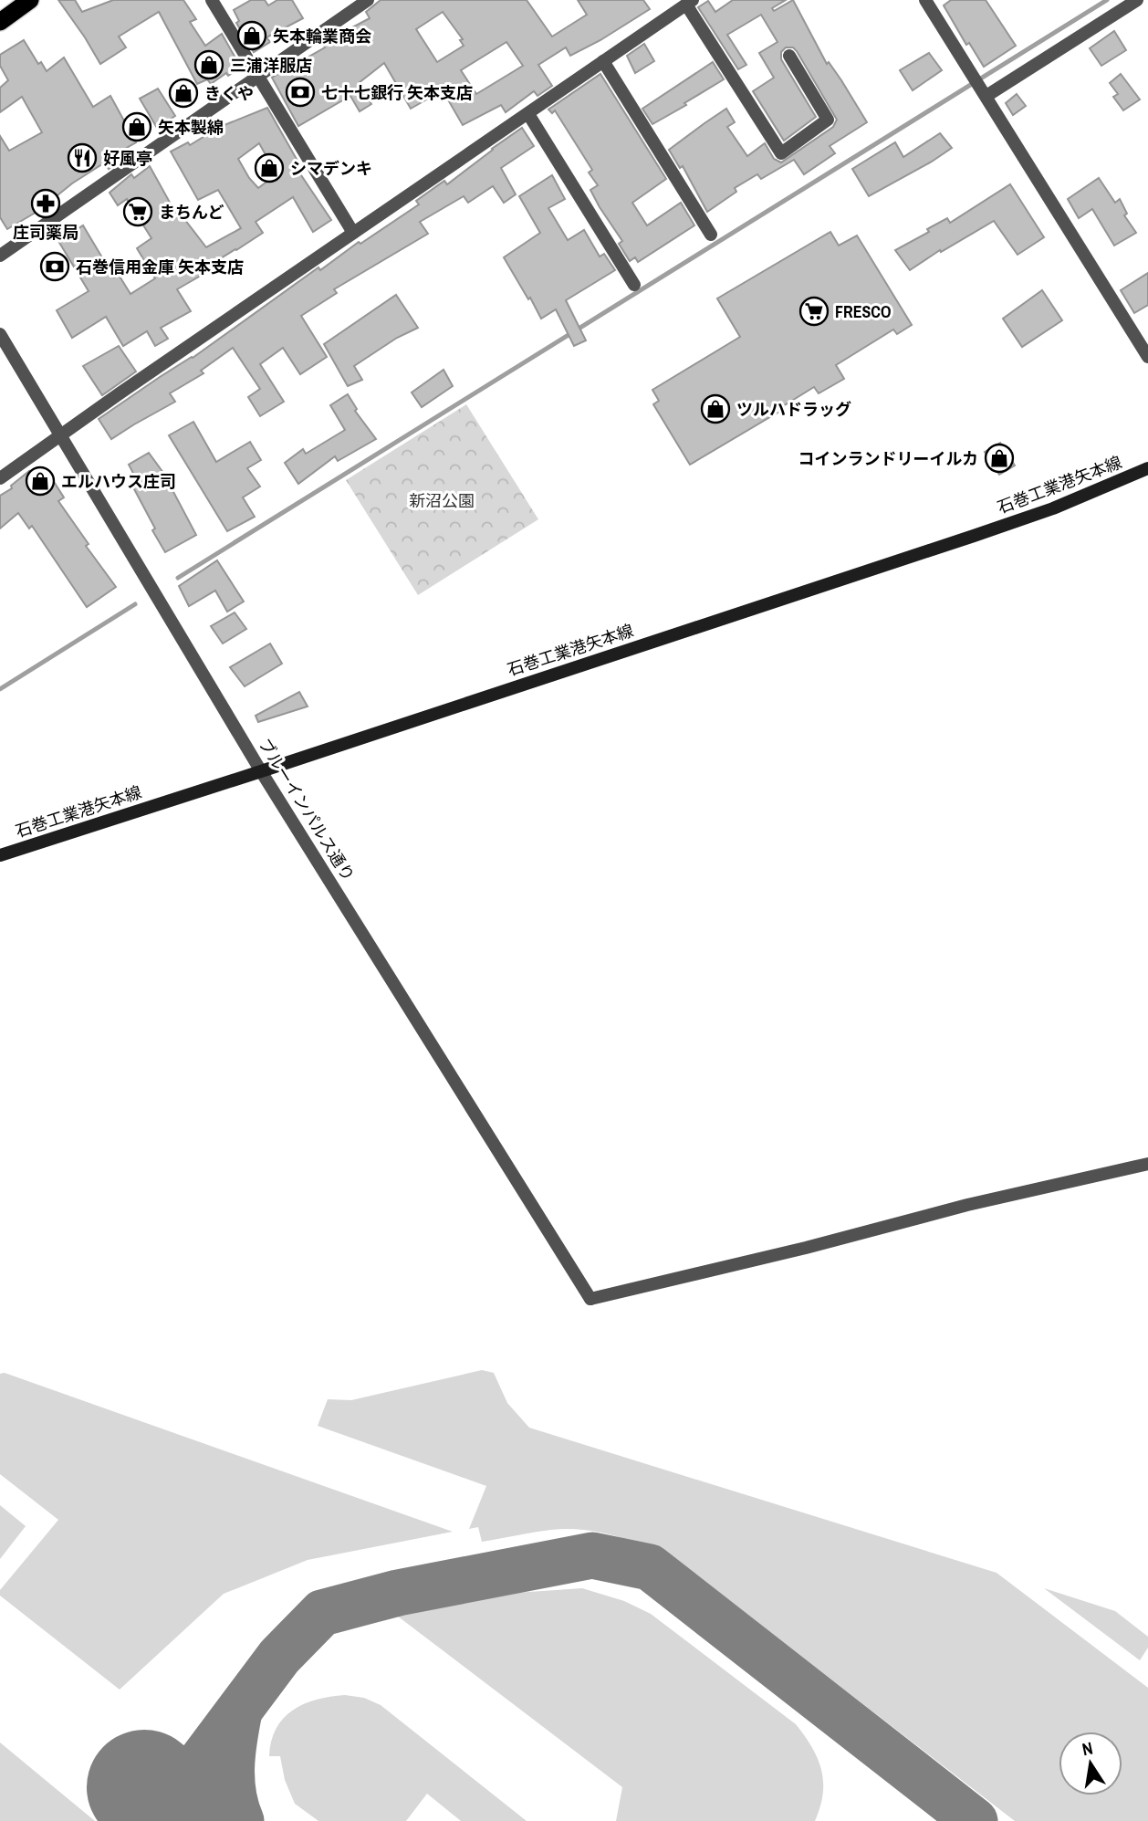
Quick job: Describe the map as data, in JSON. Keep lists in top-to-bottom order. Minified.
{"streets":{"main road":["石巻工業港矢本線"],"street":["ブルーインパルス通り"]},"crossings":[["石巻工業港矢本線","ブルーインパルス通り"]],"parks":["新沼公園"],"places":{"shop":["矢本輪業商会","三浦洋服店","きくや","矢本製綿","シマデンキ","ツルハドラッグ","コインランドリーイルカ","エルハウス庄司"],"bank":["七十七銀行 矢本支店","石巻信用金庫 矢本支店"],"restaurant":["好風亭"],"pharmacy":["庄司薬局"],"supermarket":["まちんど","FRESCO"]},"north":"top"}
